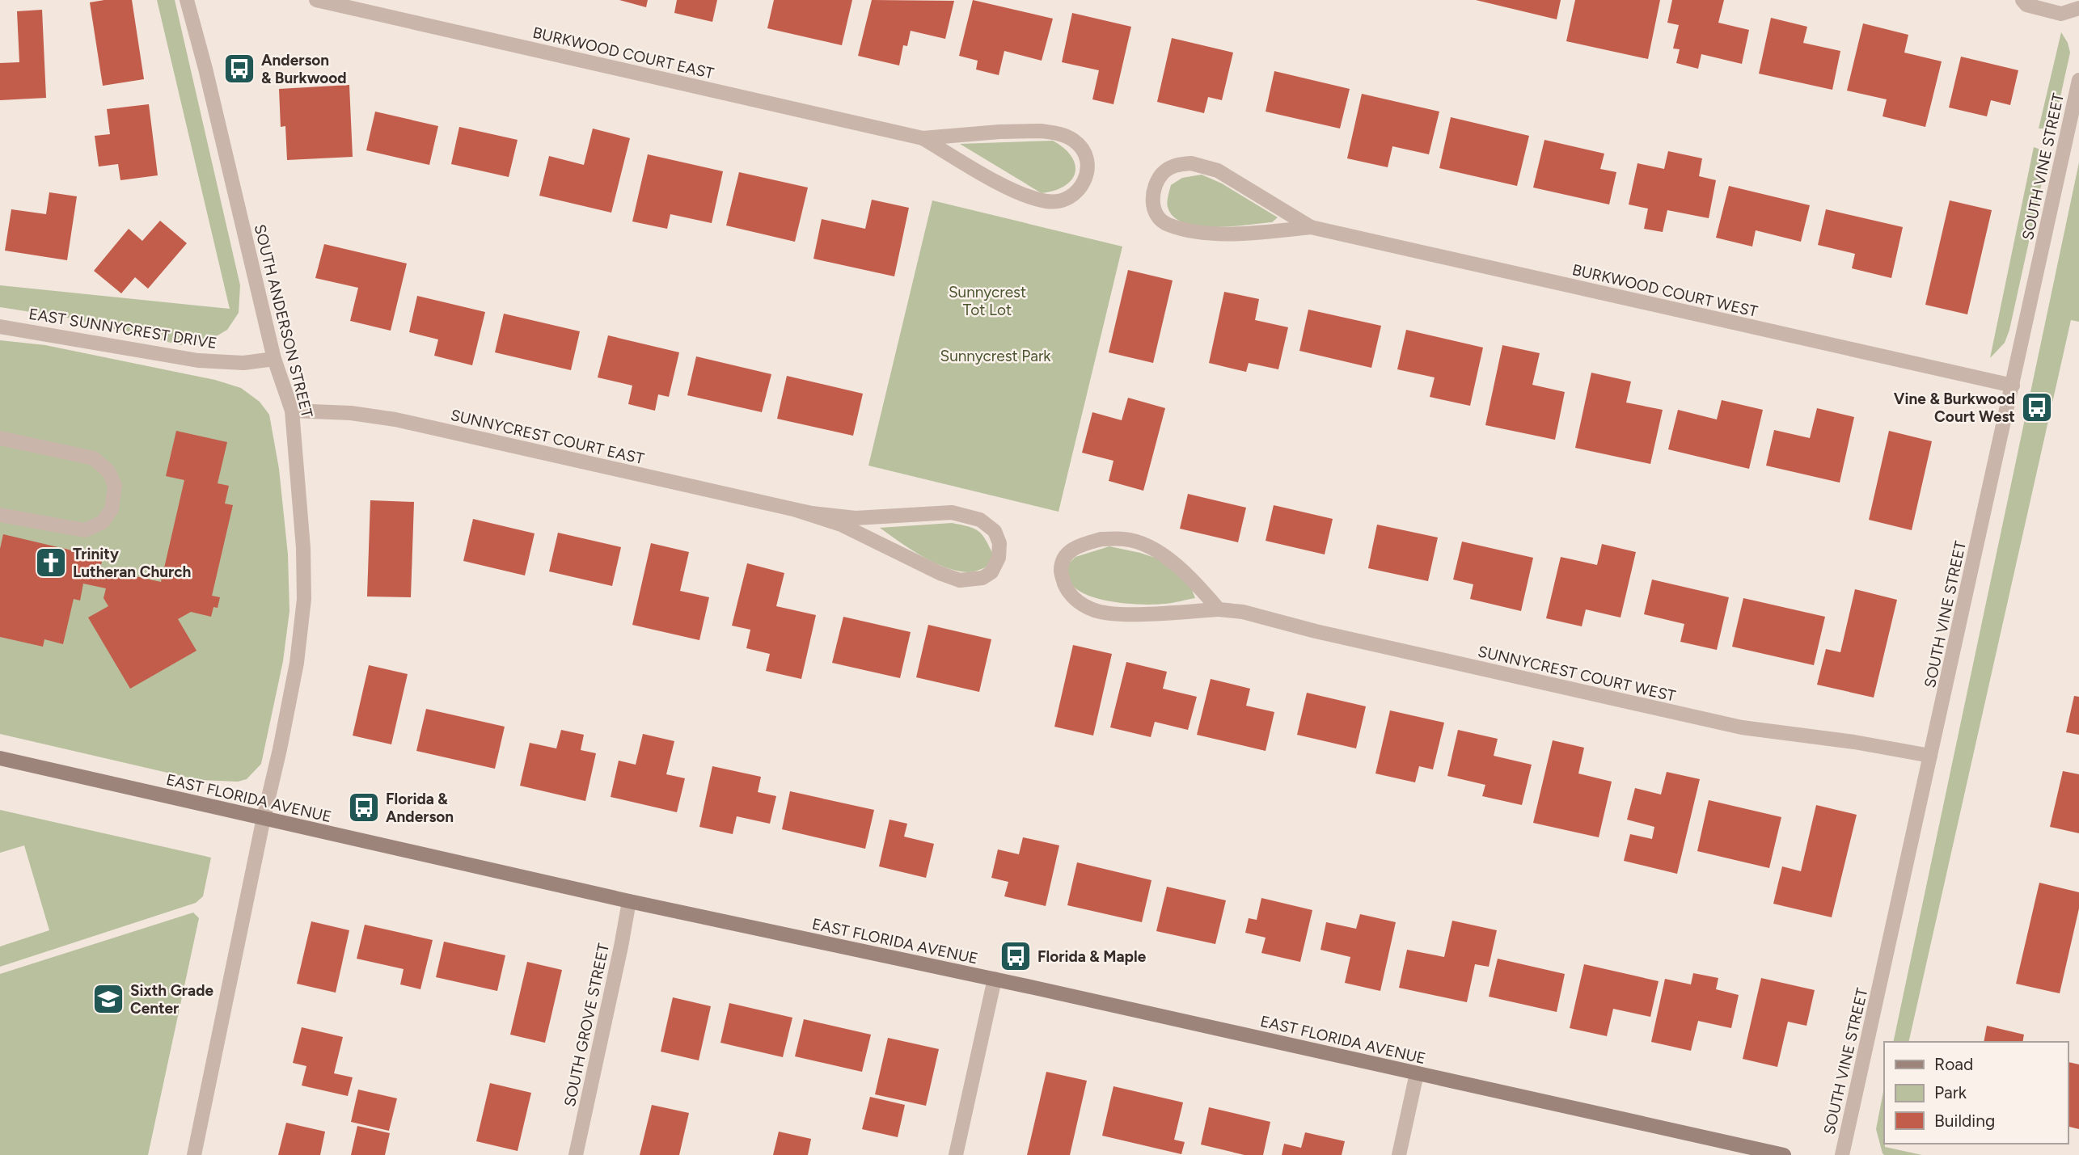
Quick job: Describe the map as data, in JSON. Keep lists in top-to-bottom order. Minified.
{"streets":{"main road":["EAST FLORIDA AVENUE"],"street":["BURKWOOD COURT EAST","SOUTH VINE STREET","BURKWOOD COURT WEST","SOUTH ANDERSON STREET","EAST SUNNYCREST DRIVE","SUNNYCREST COURT EAST","SUNNYCREST COURT WEST","SOUTH GROVE STREET"]},"crossings":[["SOUTH VINE STREET","BURKWOOD COURT WEST"],["SOUTH VINE STREET","SUNNYCREST COURT WEST"],["SOUTH ANDERSON STREET","EAST SUNNYCREST DRIVE"],["SOUTH ANDERSON STREET","SUNNYCREST COURT EAST"],["SOUTH ANDERSON STREET","EAST FLORIDA AVENUE"],["EAST FLORIDA AVENUE","SOUTH GROVE STREET"]],"parks":["Sunnycrest Tot Lot","Sunnycrest Park"],"places":{"bus stop":["Anderson & Burkwood","Vine & Burkwood Court West","Florida & Anderson","Florida & Maple"],"church":["Trinity Lutheran Church"],"school or university":["Sixth Grade Center"]},"legend":["Road","Park","Building"]}
